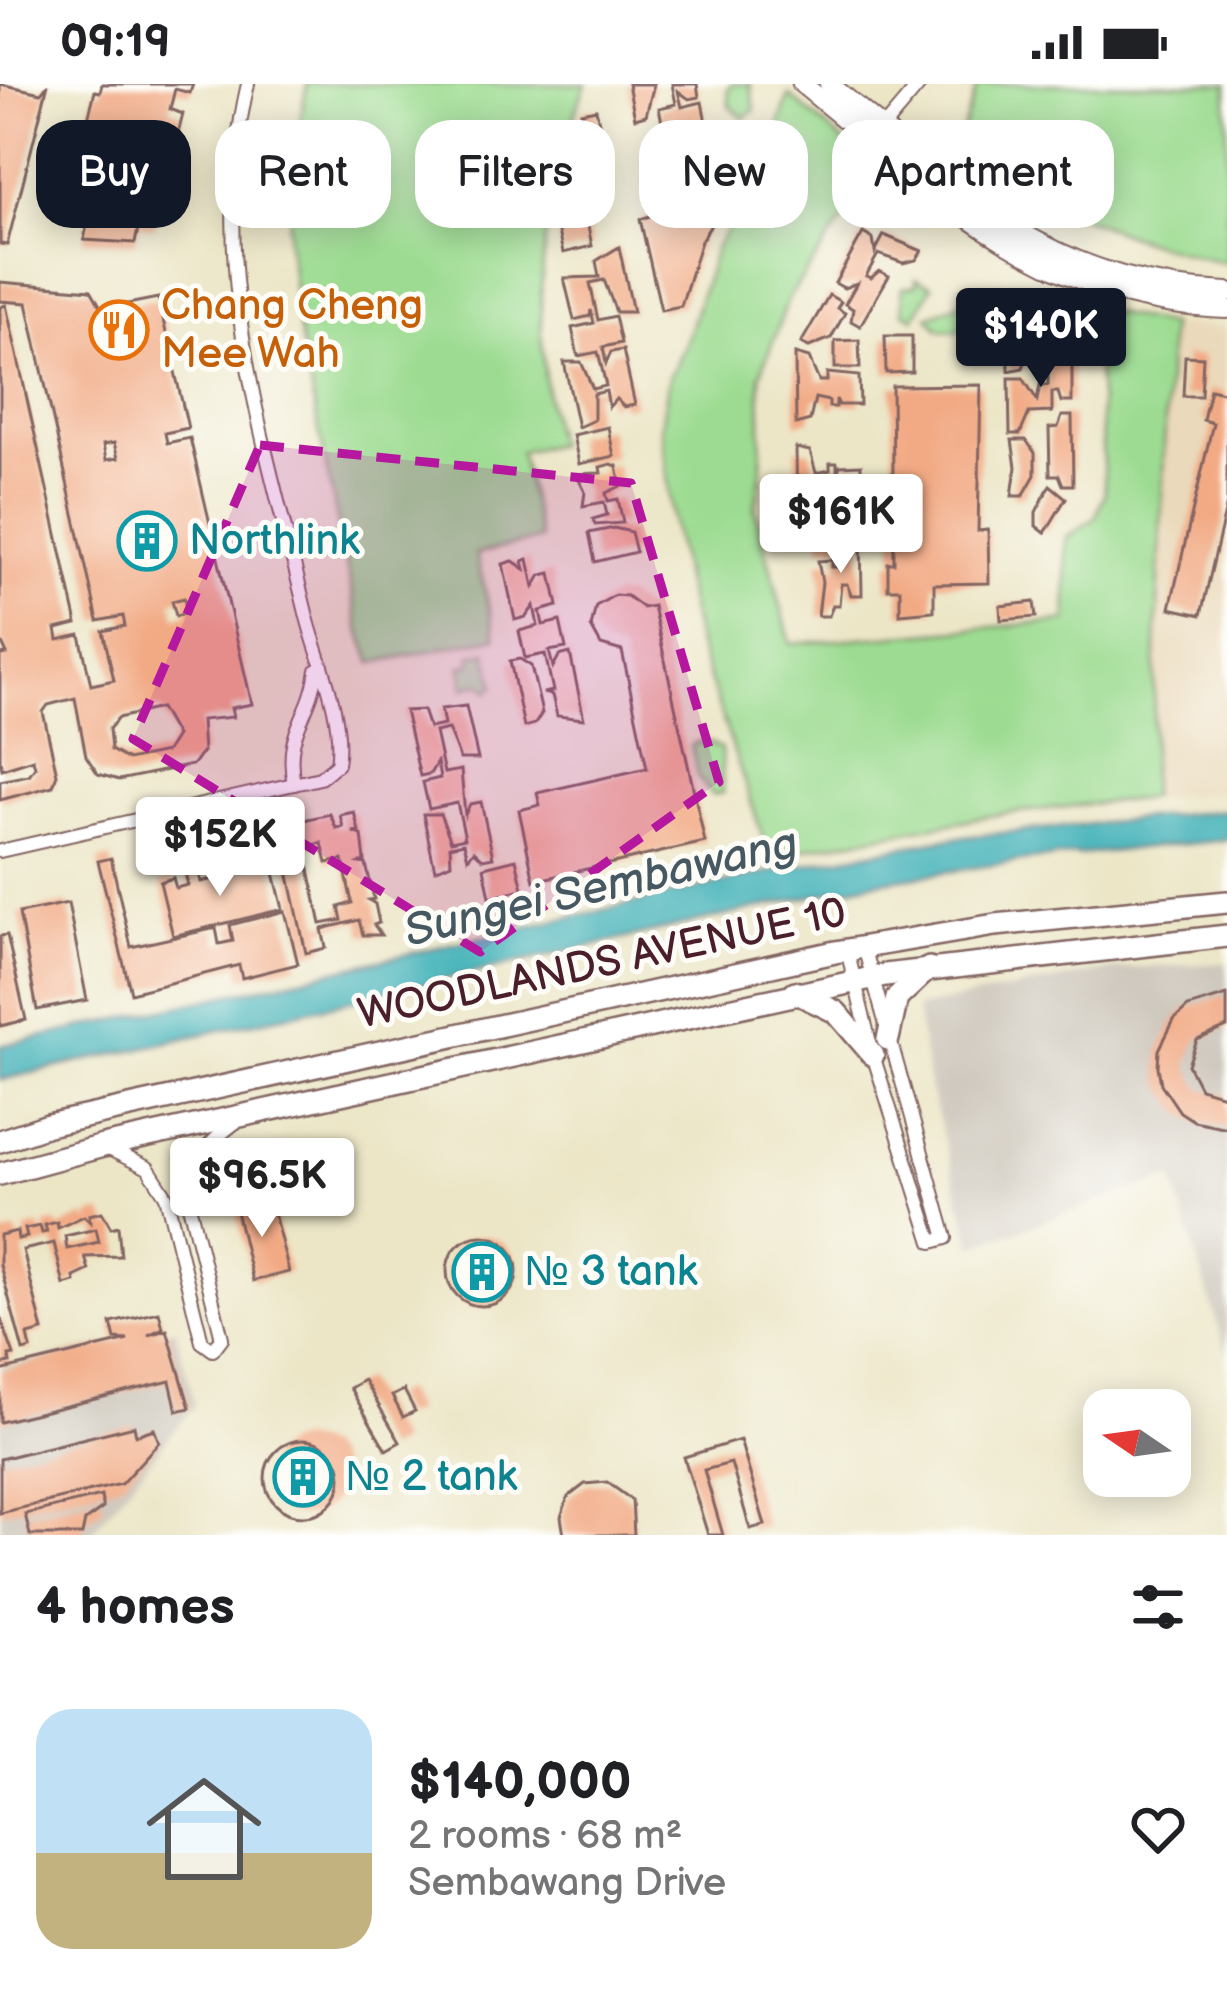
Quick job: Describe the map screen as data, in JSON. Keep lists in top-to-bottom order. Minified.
{"streets":{"main road":["WOODLANDS AVENUE 10"]},"water":["Sungei Sembawang"],"places":{"restaurant":["Chang Cheng Mee Wah"],"building":["Northlink","№ 3 tank","№ 2 tank"]},"north":"left","page":{"status":"09:19","chip":["Buy","Rent","Filters","New","Apartment"],"price":["$140K","$161K","$152K","$96.5K"],"heading":"4 homes","list":[{"name":"$140,000","note":"2 rooms · 68 m² · Sembawang Drive"}]}}
